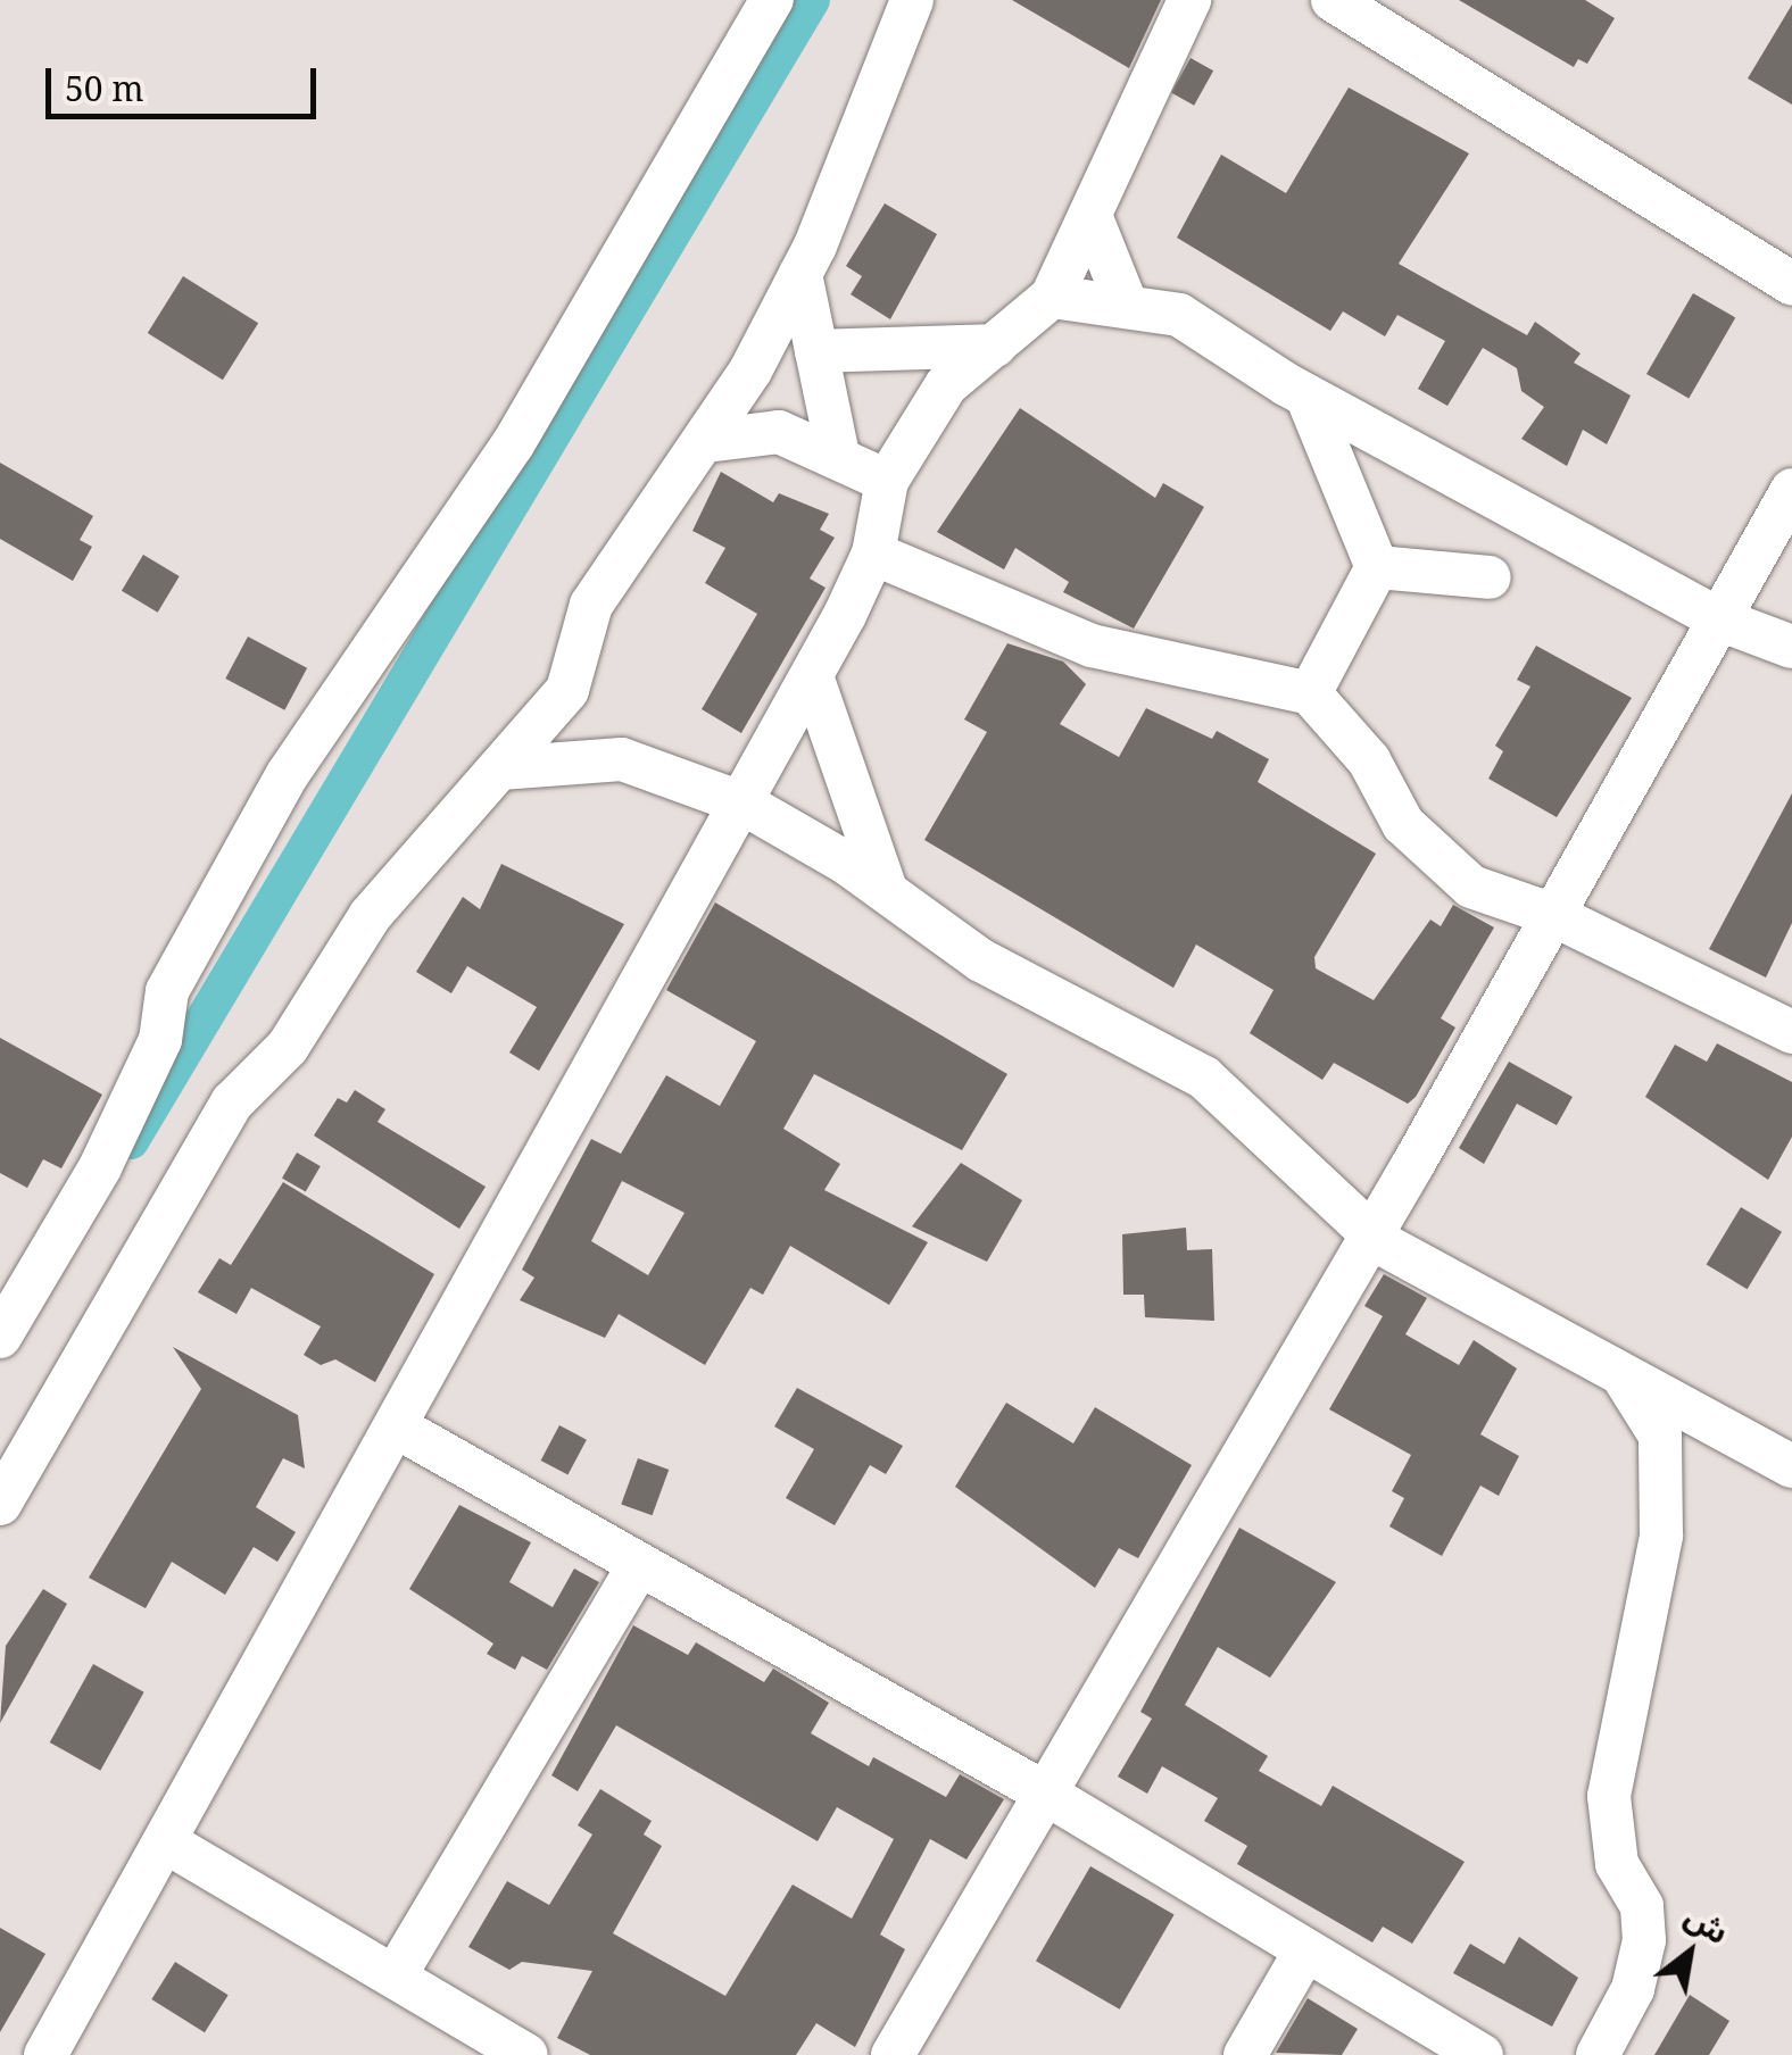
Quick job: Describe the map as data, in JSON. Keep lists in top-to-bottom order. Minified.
{"scale_bar":"50 m","north":"top right"}
